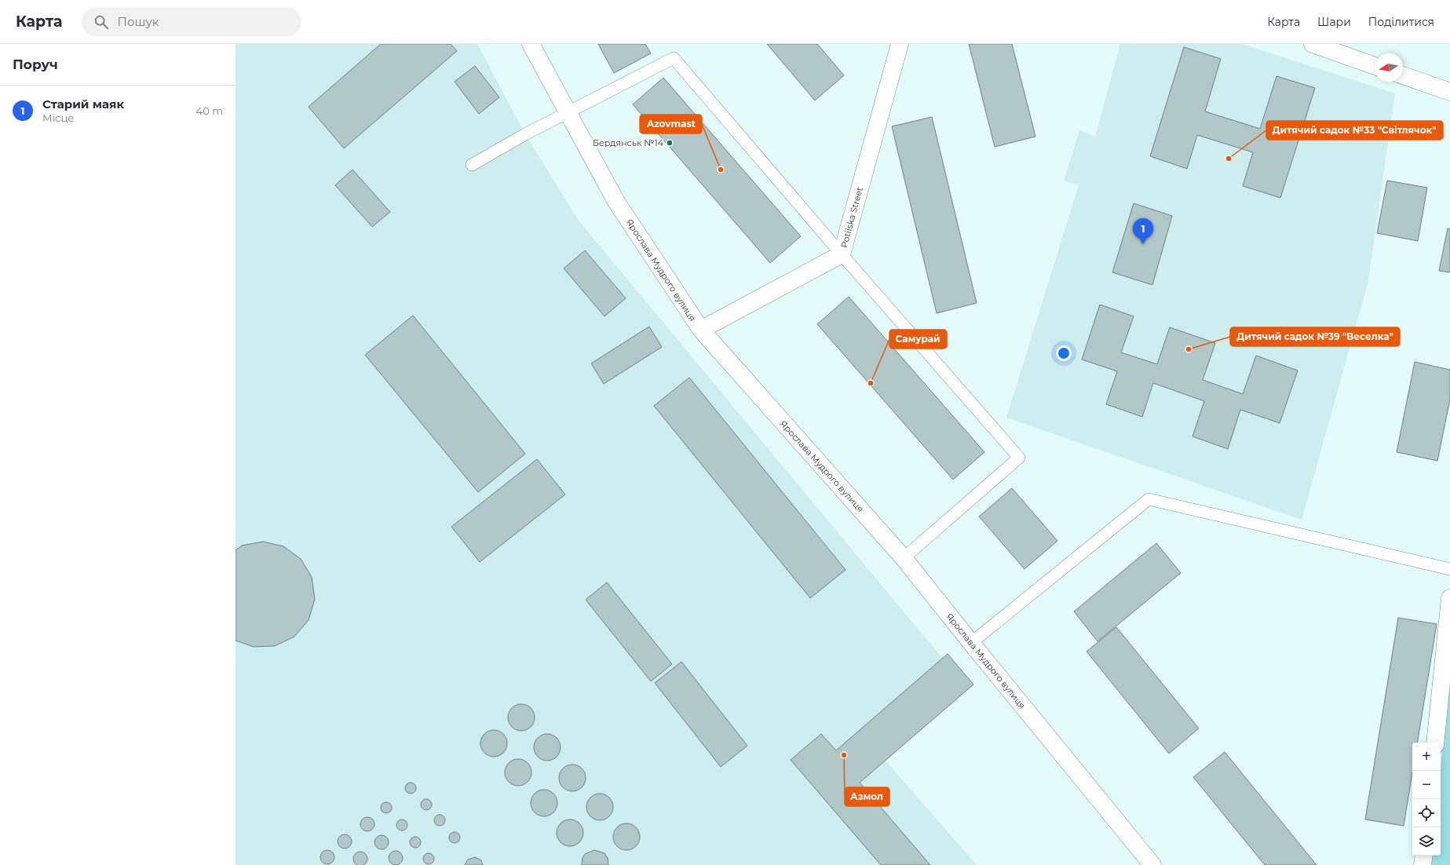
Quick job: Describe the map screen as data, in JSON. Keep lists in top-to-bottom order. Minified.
{"streets":{"street":["Potiiska Street","Ярослава Мудрого вулиця"]},"crossings":[["Potiiska Street","Ярослава Мудрого вулиця"]],"places":["Бердянськ №14","Дитячий садок №33 \"Світлячок\"","Azovmast","Дитячий садок №39 \"Веселка\"","Самурай","Азмол"],"north":"left","page":{"header":"Карта","search":"Пошук","nav":["Карта","Шари","Поділитися"],"heading":"Поруч","list":[{"mark":"1","name":"Старий маяк","note":"Місце","value":"40 m"}],"pins":"1","map_buttons":["+","−"]}}
